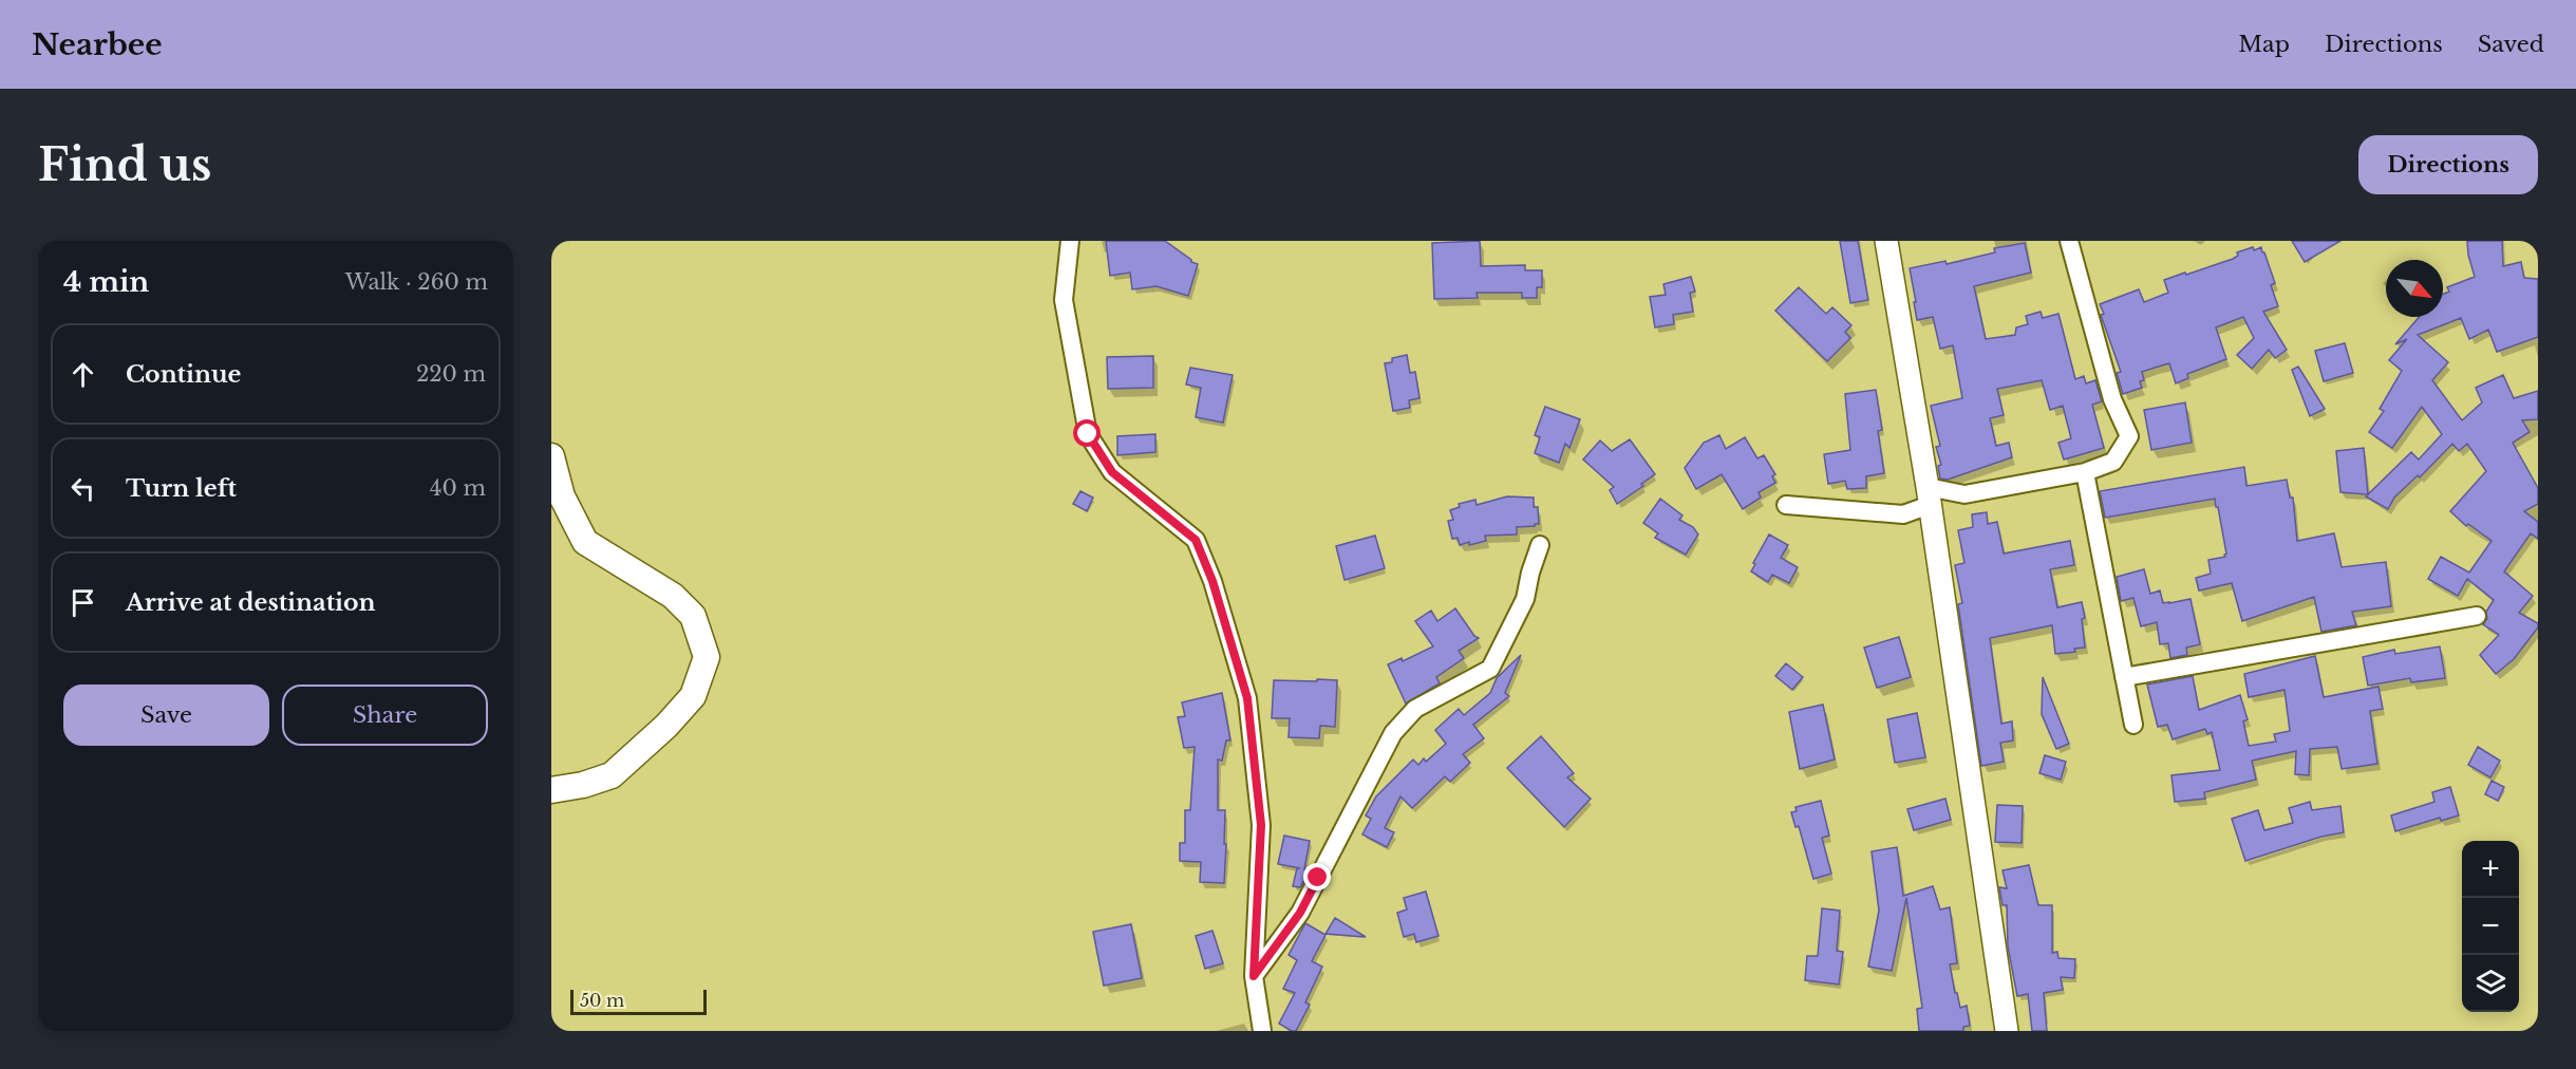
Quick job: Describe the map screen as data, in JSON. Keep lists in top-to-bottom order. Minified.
{"scale_bar":"50 m","north":"bottom right","page":{"header":"Nearbee","nav":["Map","Directions","Saved"],"buttons":["Directions",["Save","Share"]],"title":"Find us","heading":["4 min","Walk · 260 m"],"list":[["Continue","220 m"],["Turn left","40 m"],"Arrive at destination"],"map_buttons":["+","−"],"scale":"50 m"}}
